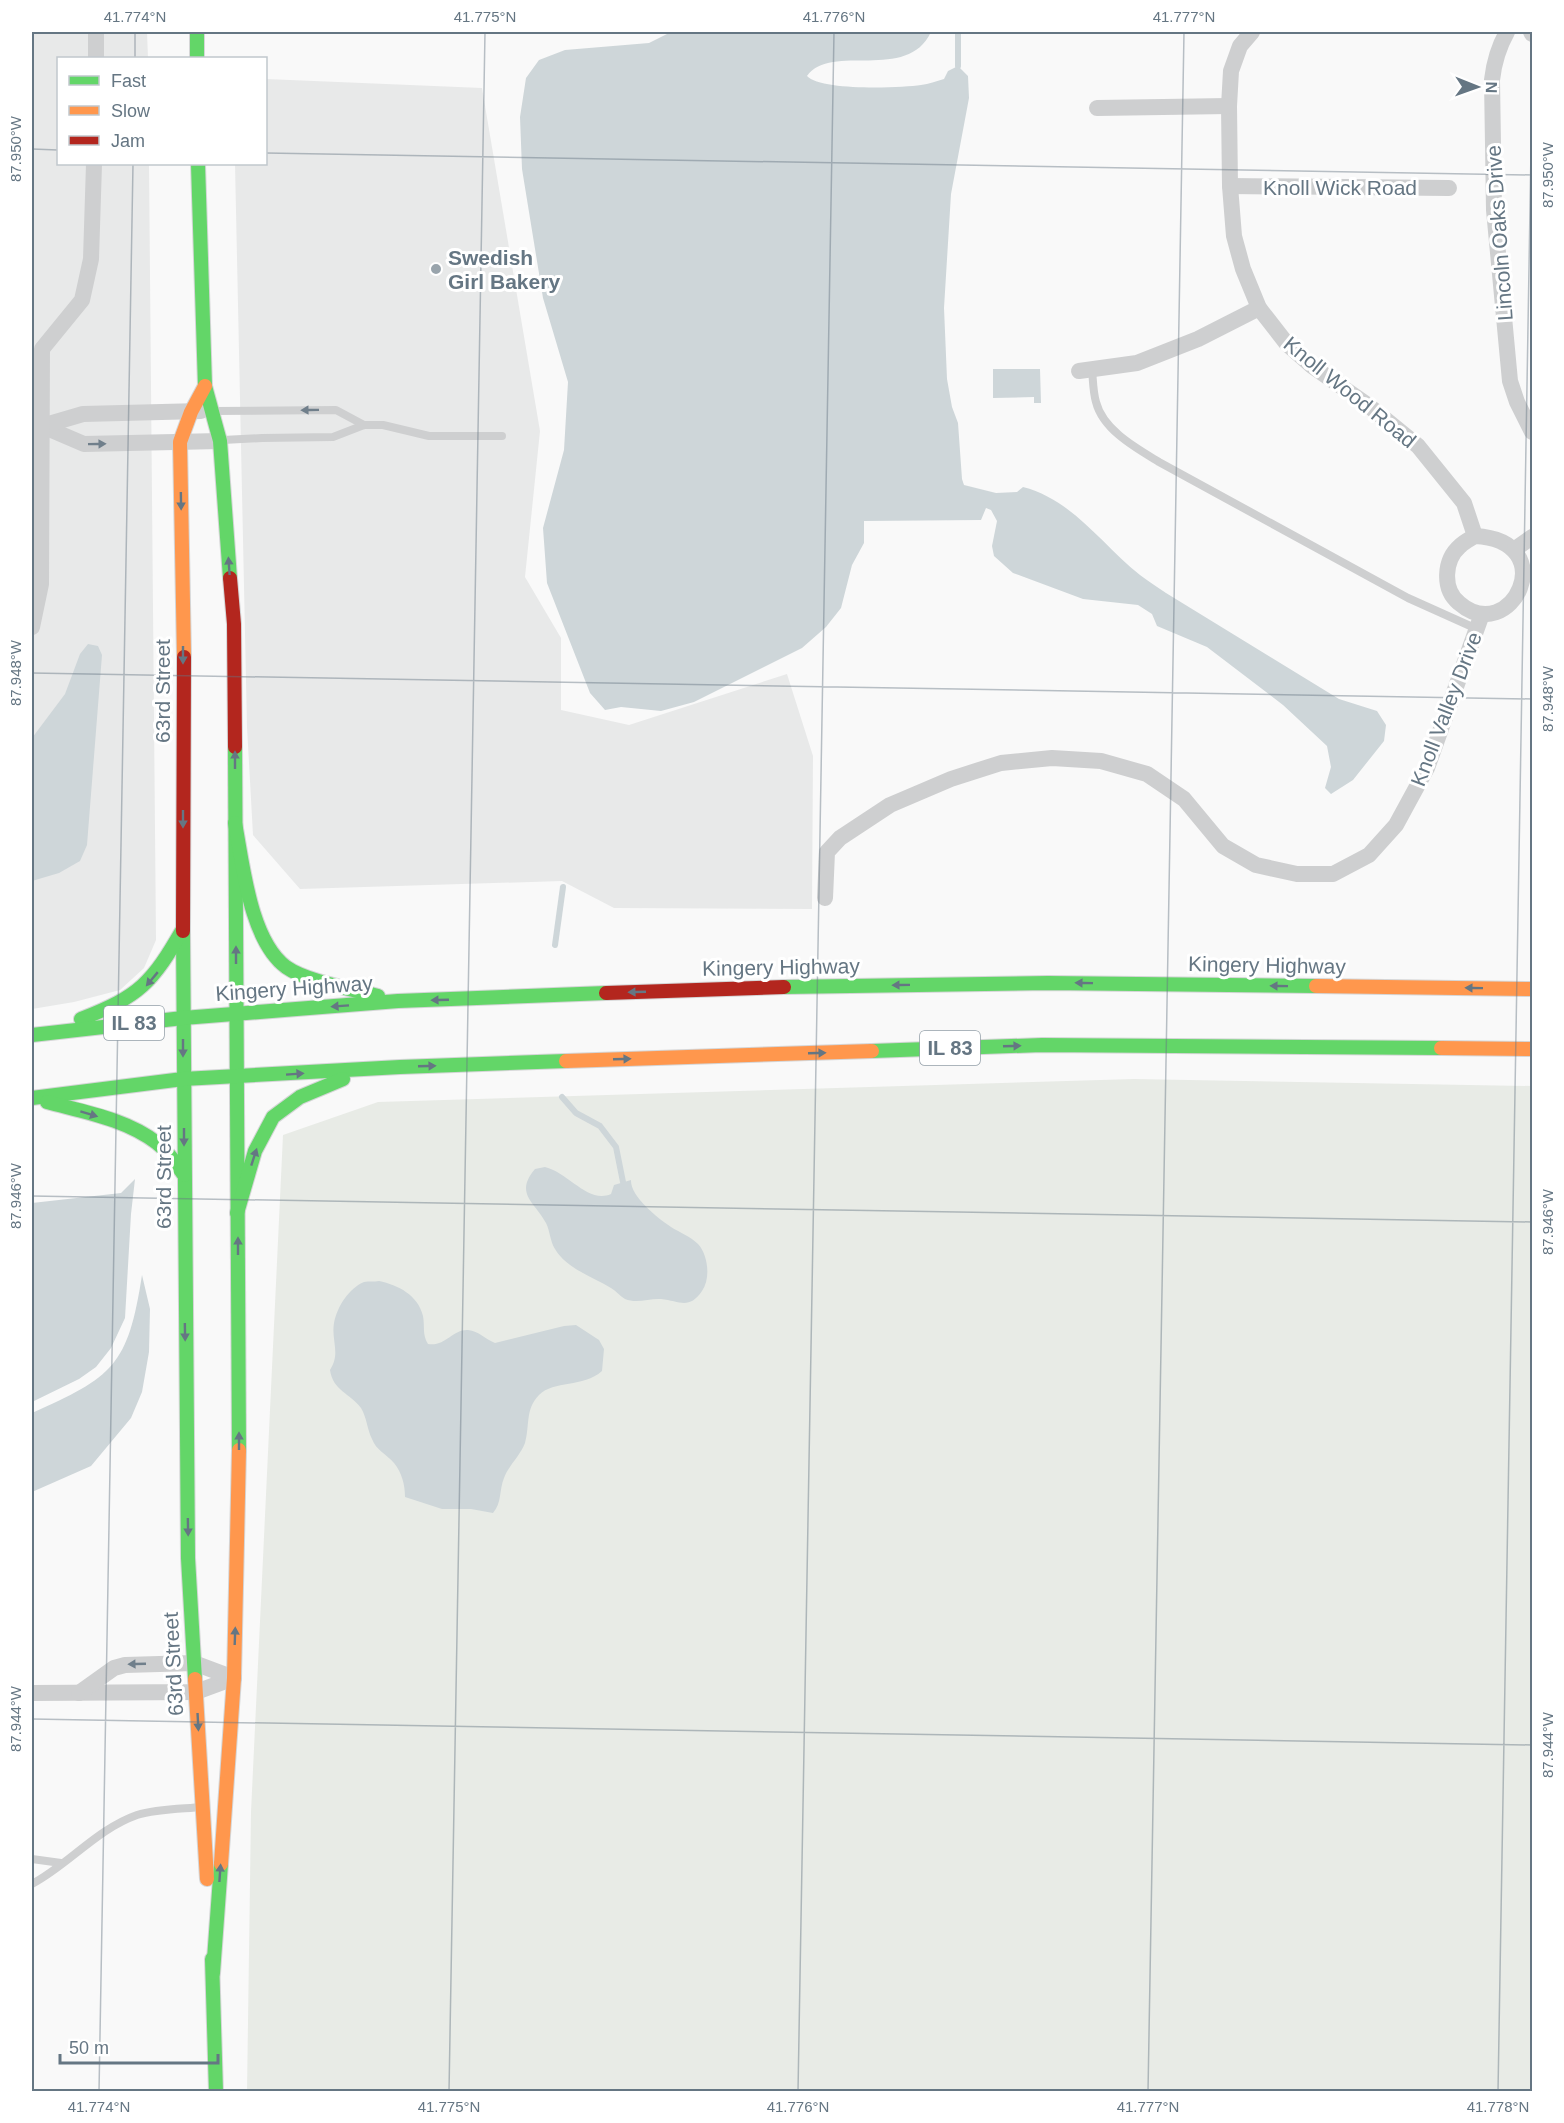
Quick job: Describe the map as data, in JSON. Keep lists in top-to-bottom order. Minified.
{"streets":{"main road":["63rd Street","Kingery Highway","IL 83"],"street":["Knoll Wick Road","Lincoln Oaks Drive","Knoll Wood Road","Knoll Valley Drive"]},"crossings":[["Knoll Wick Road","Knoll Wood Road"],["Knoll Wood Road","Knoll Valley Drive"],["63rd Street","Kingery Highway"],["63rd Street","IL 83"]],"places":["Swedish Girl Bakery"],"legend":["Fast","Slow","Jam"],"scale_bar":"50 m","north":"right","coordinates":["41.774°N","41.775°N","41.776°N","41.777°N","87.950°W","87.948°W","87.946°W","87.944°W","41.778°N"]}
